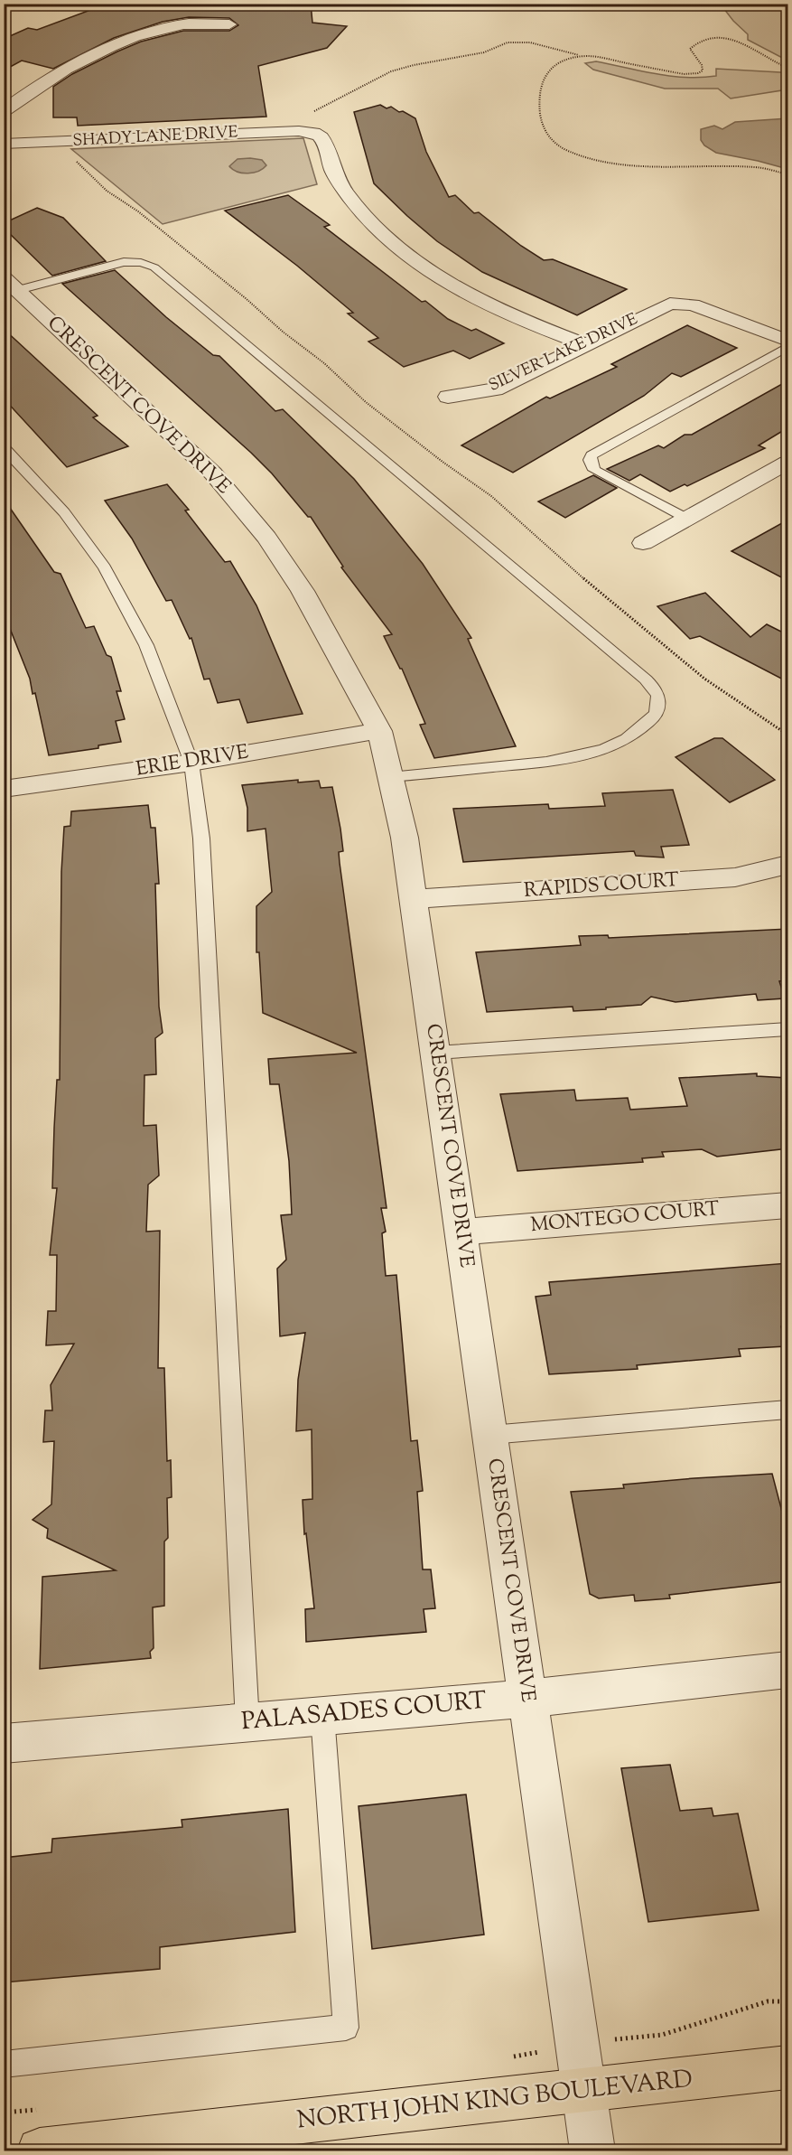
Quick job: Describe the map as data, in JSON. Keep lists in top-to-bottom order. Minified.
{"streets":{"main road":["NORTH JOHN KING BOULEVARD"],"street":["SHADY LANE DRIVE","SILVER LAKE DRIVE","CRESCENT COVE DRIVE","ERIE DRIVE","RAPIDS COURT","MONTEGO COURT","PALASADES COURT"]},"crossings":[["CRESCENT COVE DRIVE","ERIE DRIVE"],["CRESCENT COVE DRIVE","RAPIDS COURT"],["CRESCENT COVE DRIVE","MONTEGO COURT"],["CRESCENT COVE DRIVE","PALASADES COURT"],["CRESCENT COVE DRIVE","NORTH JOHN KING BOULEVARD"]]}
